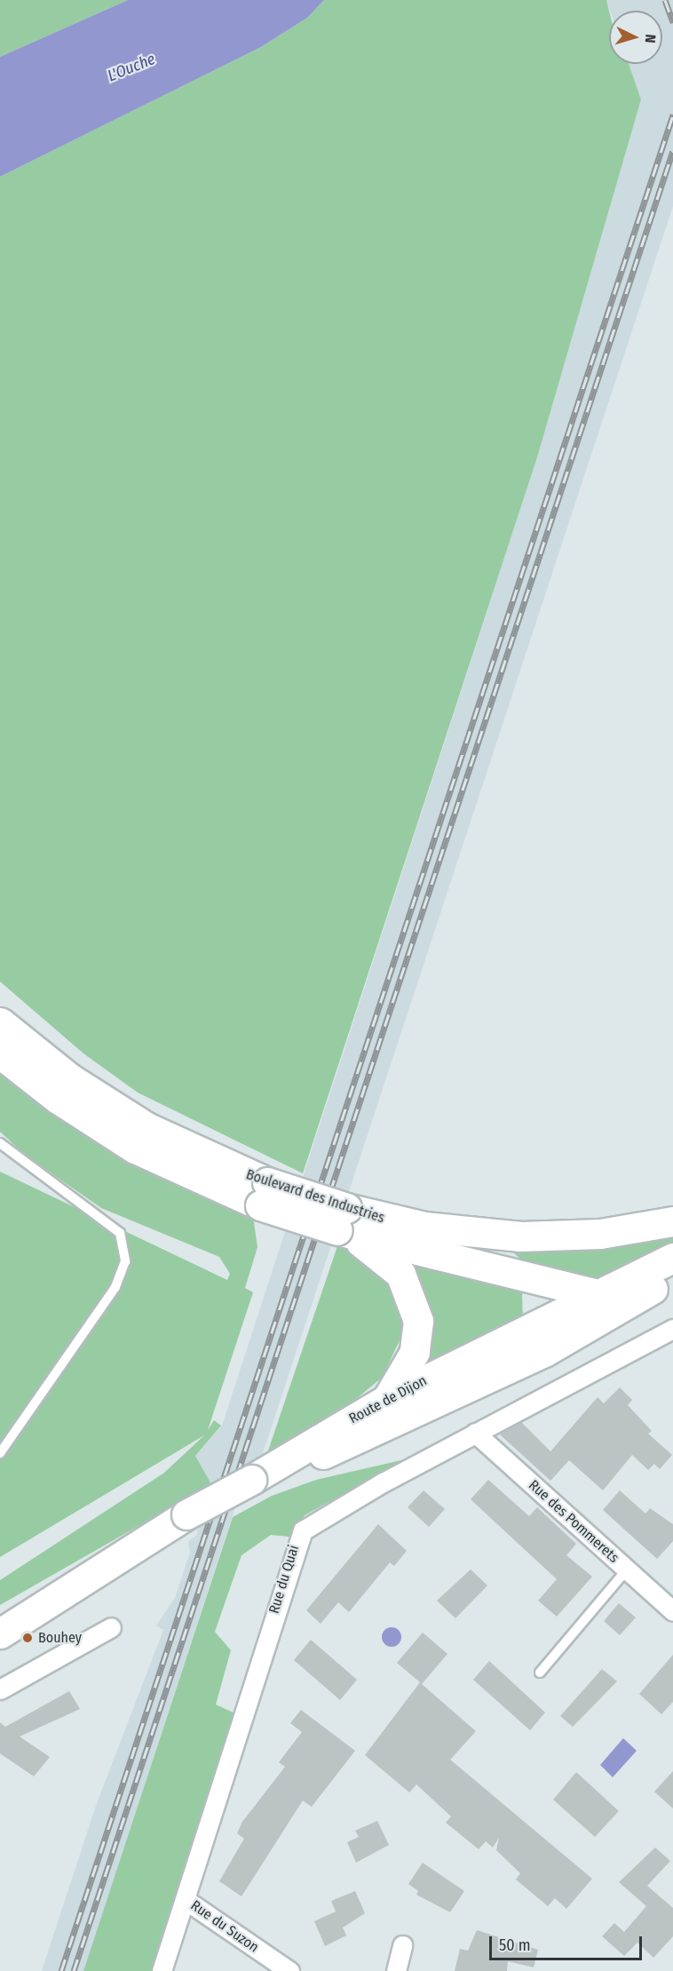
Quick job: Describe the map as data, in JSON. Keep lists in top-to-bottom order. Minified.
{"streets":{"main road":["Boulevard des Industries","Route de Dijon"],"street":["Rue des Pommerets","Rue du Quai","Rue du Suzon"]},"crossings":[["Boulevard des Industries","Route de Dijon"],["Rue des Pommerets","Rue du Quai"],["Rue du Quai","Rue du Suzon"]],"water":["L'Ouche"],"places":["Bouhey"],"scale_bar":"50 m","north":"right"}
